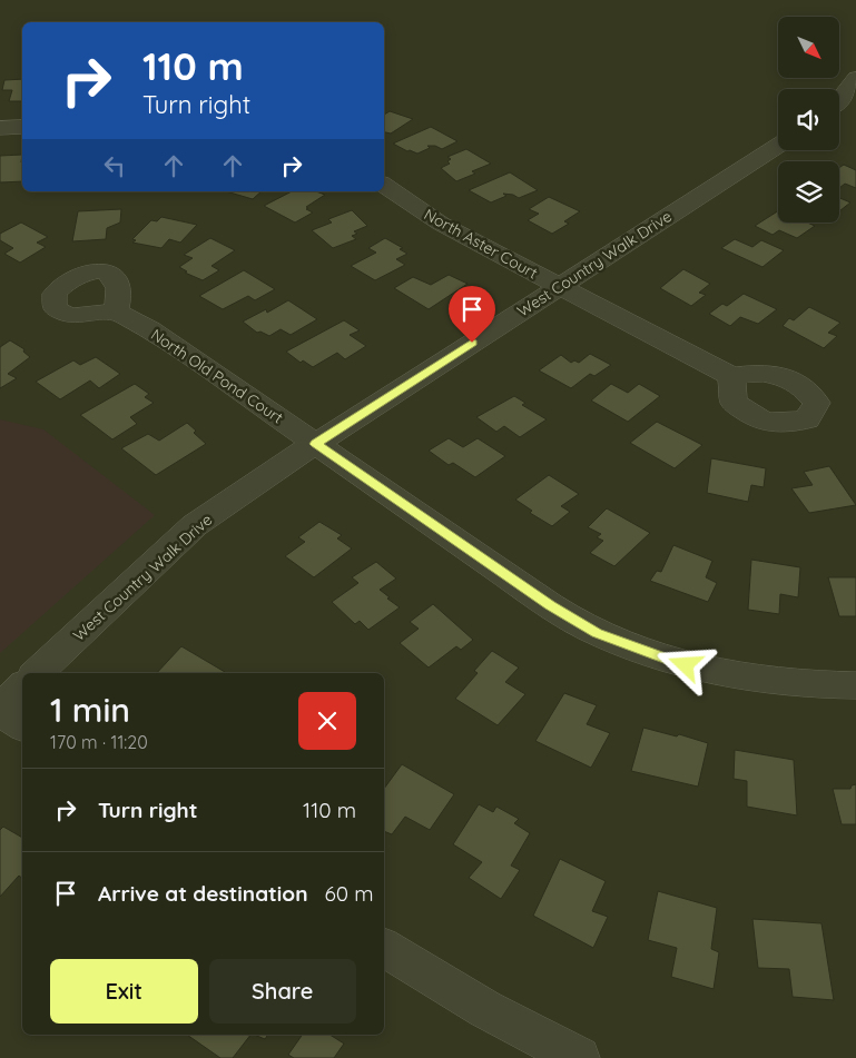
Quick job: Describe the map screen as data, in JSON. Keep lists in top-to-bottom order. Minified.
{"streets":{"street":["North Aster Court","West Country Walk Drive","North Old Pond Court"]},"crossings":[["North Aster Court","West Country Walk Drive"],["West Country Walk Drive","North Old Pond Court"]],"north":"bottom right","page":{"turn":["110 m","Turn right"],"heading":["1 min","170 m · 11:20"],"list":[{"name":"Turn right","value":"110 m"},{"name":"Arrive at destination","value":"60 m"}],"buttons":["Exit","Share"]}}
